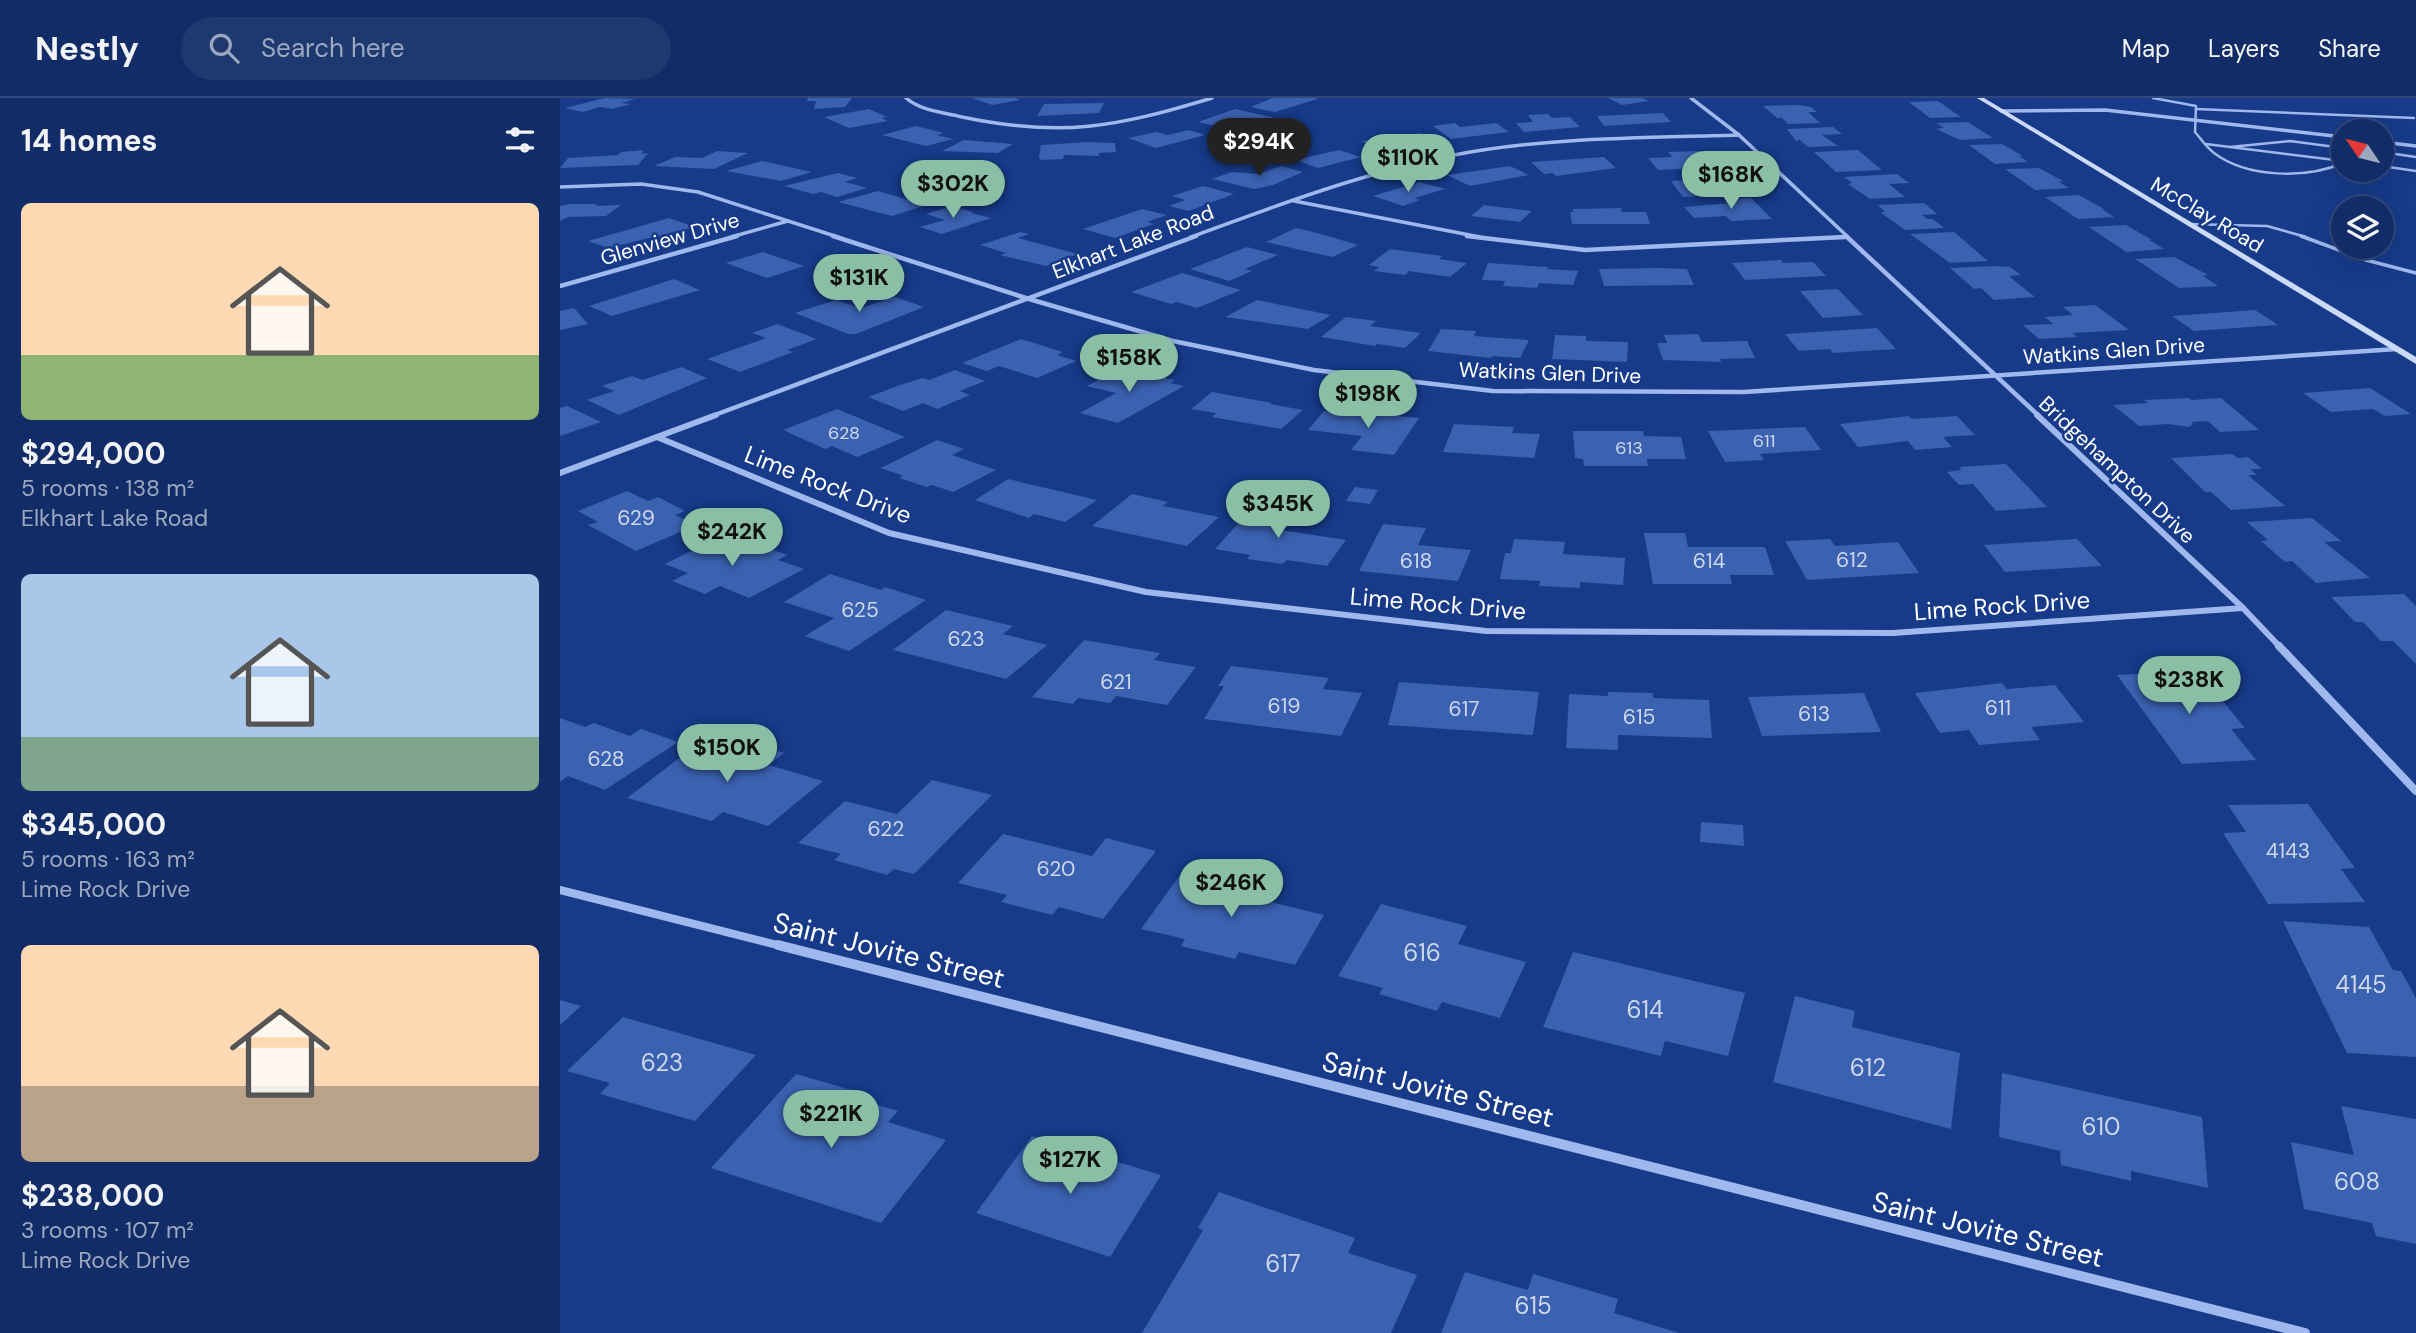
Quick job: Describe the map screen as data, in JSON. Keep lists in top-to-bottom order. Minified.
{"streets":{"main road":["McClay Road"],"street":["Glenview Drive","Elkhart Lake Road","Watkins Glen Drive","Bridgehampton Drive","Lime Rock Drive","Saint Jovite Street"]},"crossings":[["McClay Road","Watkins Glen Drive"],["Glenview Drive","Watkins Glen Drive"],["Elkhart Lake Road","Watkins Glen Drive"],["Elkhart Lake Road","Bridgehampton Drive"],["Elkhart Lake Road","Lime Rock Drive"],["Watkins Glen Drive","Bridgehampton Drive"],["Bridgehampton Drive","Lime Rock Drive"]],"house_numbers":["628","611","613","629","612","618","614","625","623","621","619","611","617","613","615","628","622","4143","620","616","4145","614","623","612","610","608","617","615"],"north":"top left","page":{"header":"Nestly","search":"Search here","nav":["Map","Layers","Share"],"heading":"14 homes","price":["$294K","$110K","$168K","$302K","$131K","$158K","$198K","$345K","$242K","$238K","$150K","$246K","$221K","$127K"],"list":[{"name":"$294,000","note":"5 rooms · 138 m² · Elkhart Lake Road"},{"name":"$345,000","note":"5 rooms · 163 m² · Lime Rock Drive"},{"name":"$238,000","note":"3 rooms · 107 m² · Lime Rock Drive"}]}}
